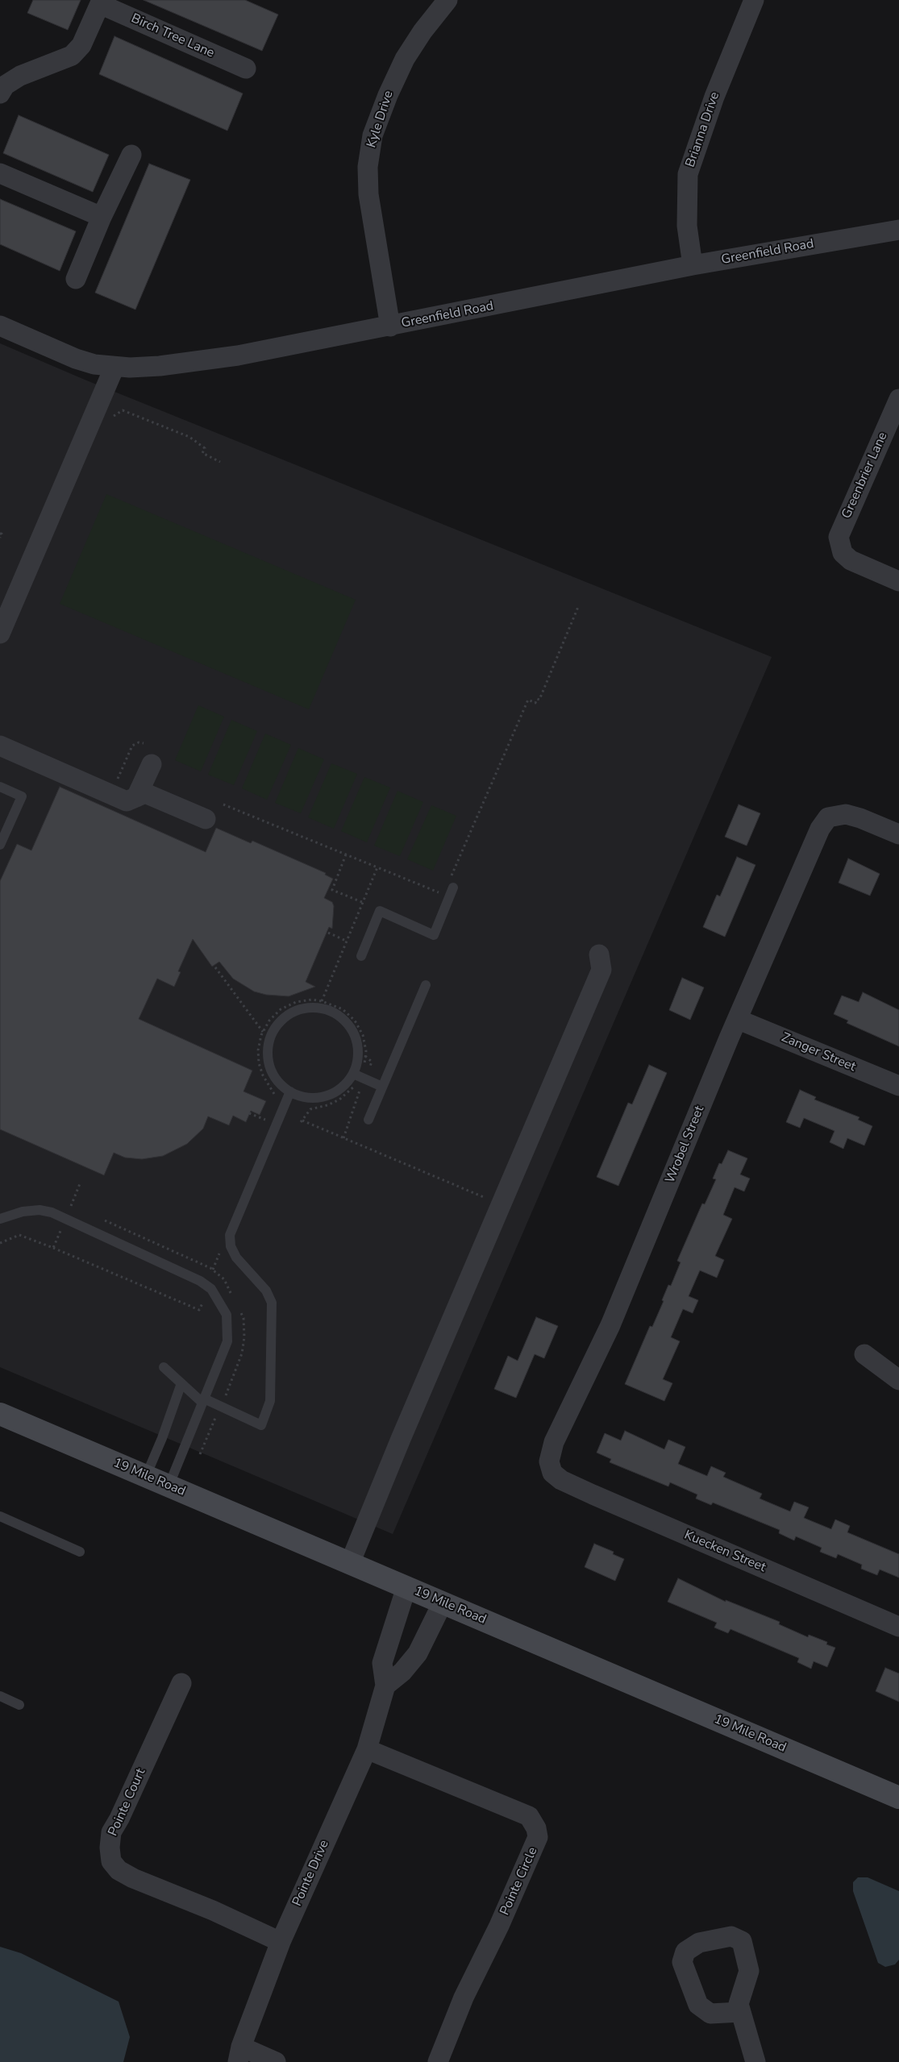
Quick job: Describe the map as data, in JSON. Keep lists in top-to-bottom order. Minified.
{"streets":{"street":["Birch Tree Lane","Kyle Drive","Brianna Drive","Greenfield Road","Greenbrier Lane","Zanger Street","Wrobel Street","19 Mile Road","Kuecken Street","Pointe Court","Pointe Drive","Pointe Circle"]},"crossings":[["Kyle Drive","Greenfield Road"],["Brianna Drive","Greenfield Road"],["Zanger Street","Wrobel Street"],["Wrobel Street","Kuecken Street"],["19 Mile Road","Pointe Drive"],["Pointe Court","Pointe Drive"],["Pointe Drive","Pointe Circle"]]}
